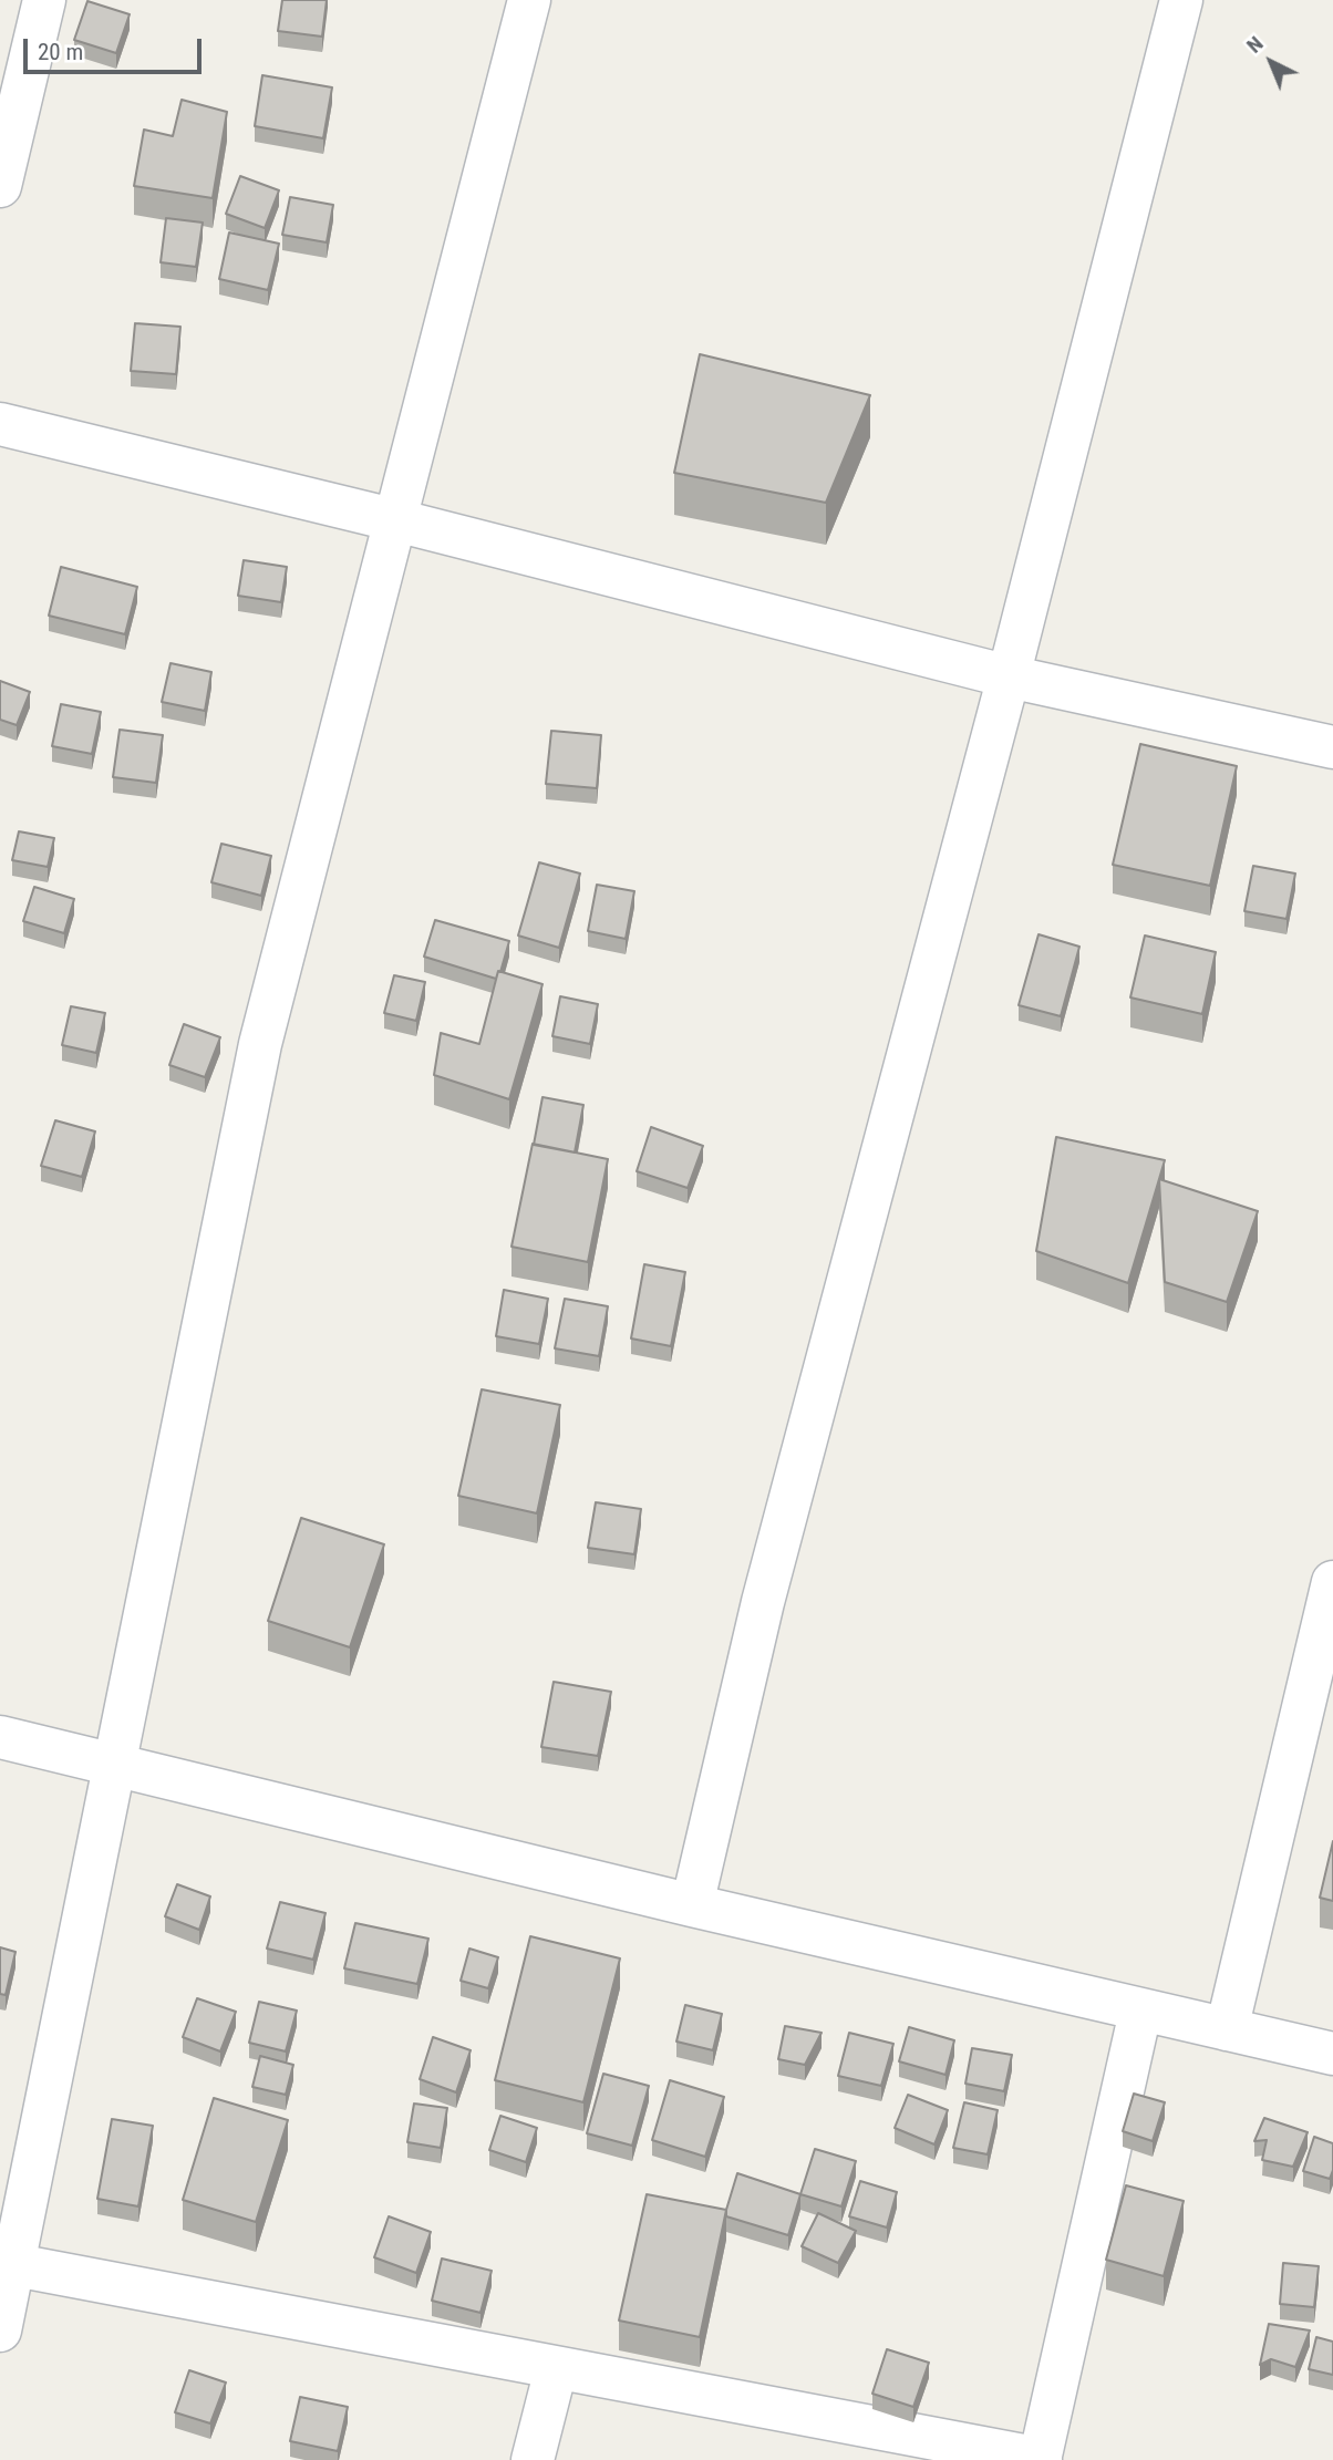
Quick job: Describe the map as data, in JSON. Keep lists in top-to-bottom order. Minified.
{"scale_bar":"20 m","north":"top left"}
